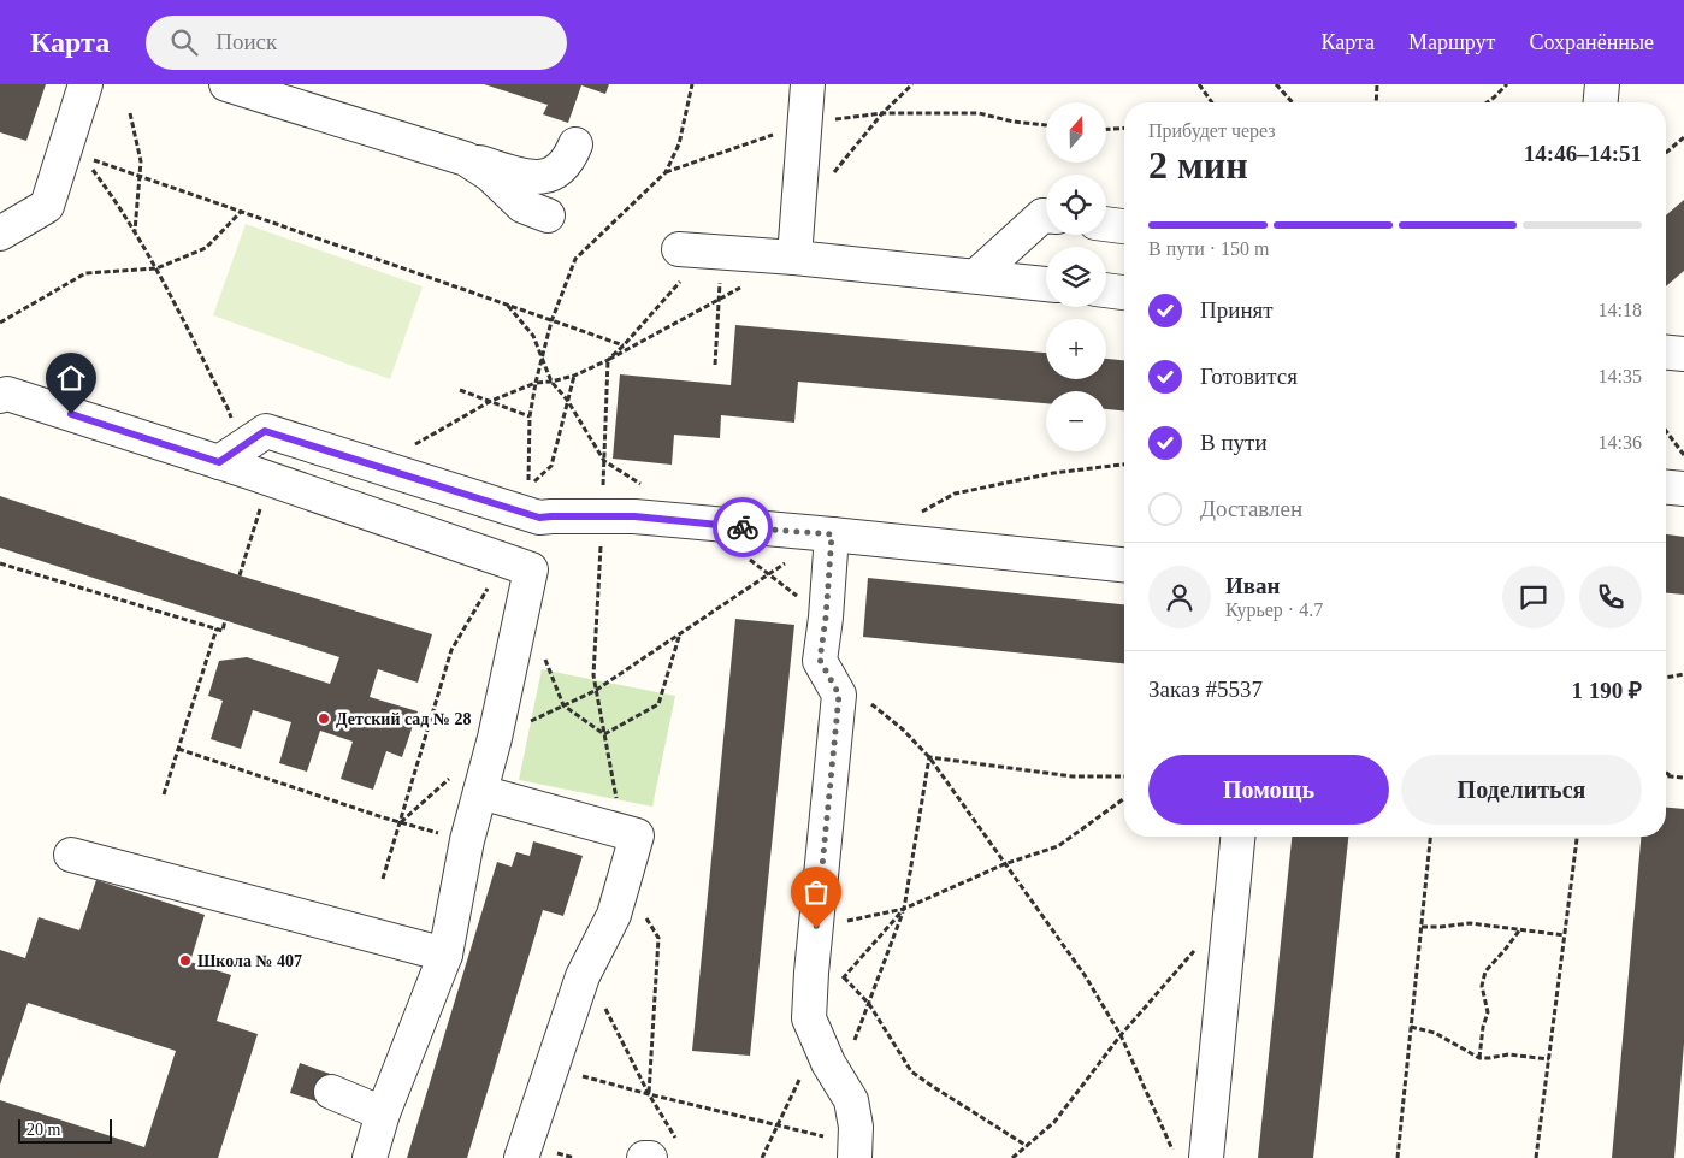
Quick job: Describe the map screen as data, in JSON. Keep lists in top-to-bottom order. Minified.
{"places":["Детский сад № 28","Школа № 407"],"scale_bar":"20 m","north":"top","page":{"header":"Карта","search":"Поиск","nav":["Карта","Маршрут","Сохранённые"],"map_buttons":["+","−"],"heading":["2 мин","Прибудет через","14:46–14:51"],"panel":["Иван","Курьер · 4.7","Заказ #5537","1 190 ₽"],"bar":"В пути · 150 m","list":[["Принят","14:18"],["Готовится","14:35"],["В пути","14:36"],"Доставлен"],"buttons":["Помощь","Поделиться"],"scale":"20 m"}}
